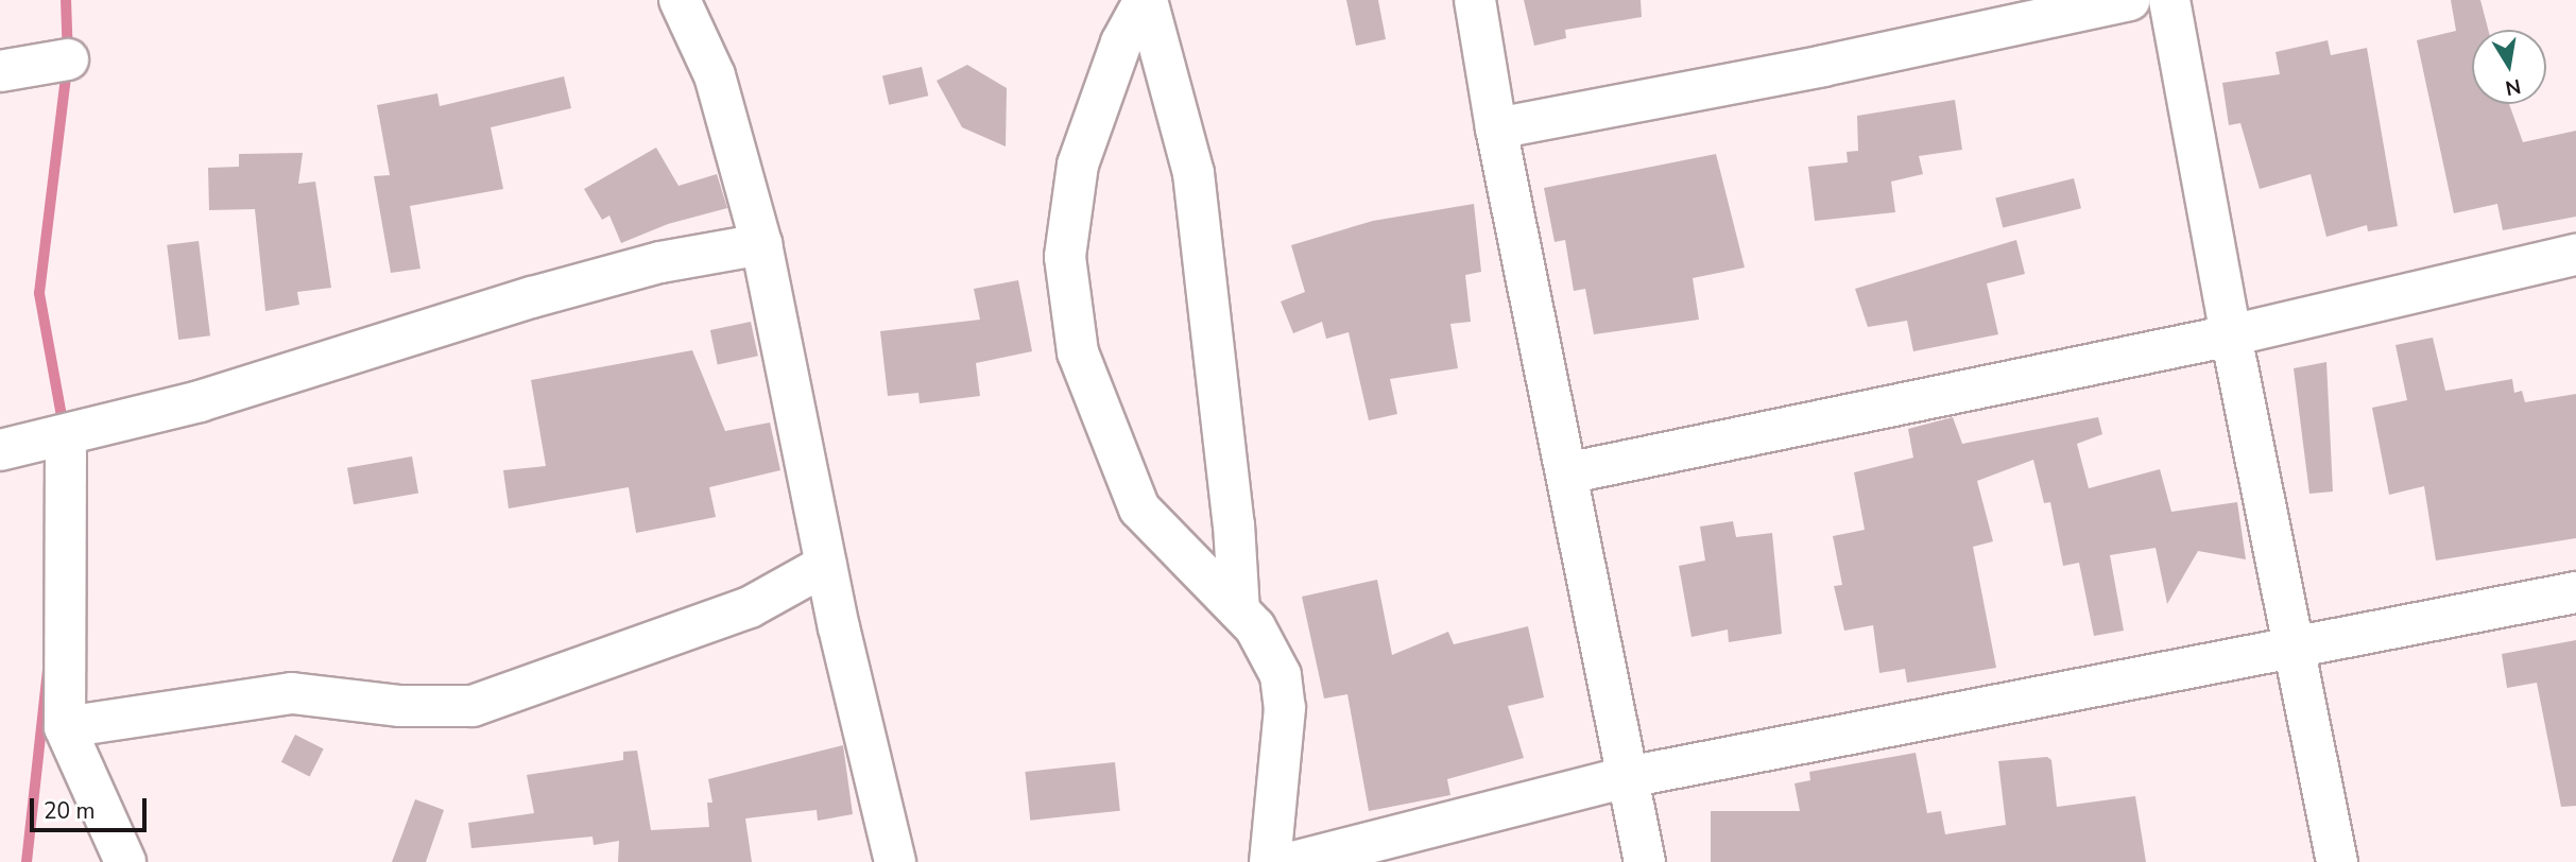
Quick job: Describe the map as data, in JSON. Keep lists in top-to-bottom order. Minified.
{"scale_bar":"20 m","north":"bottom"}
